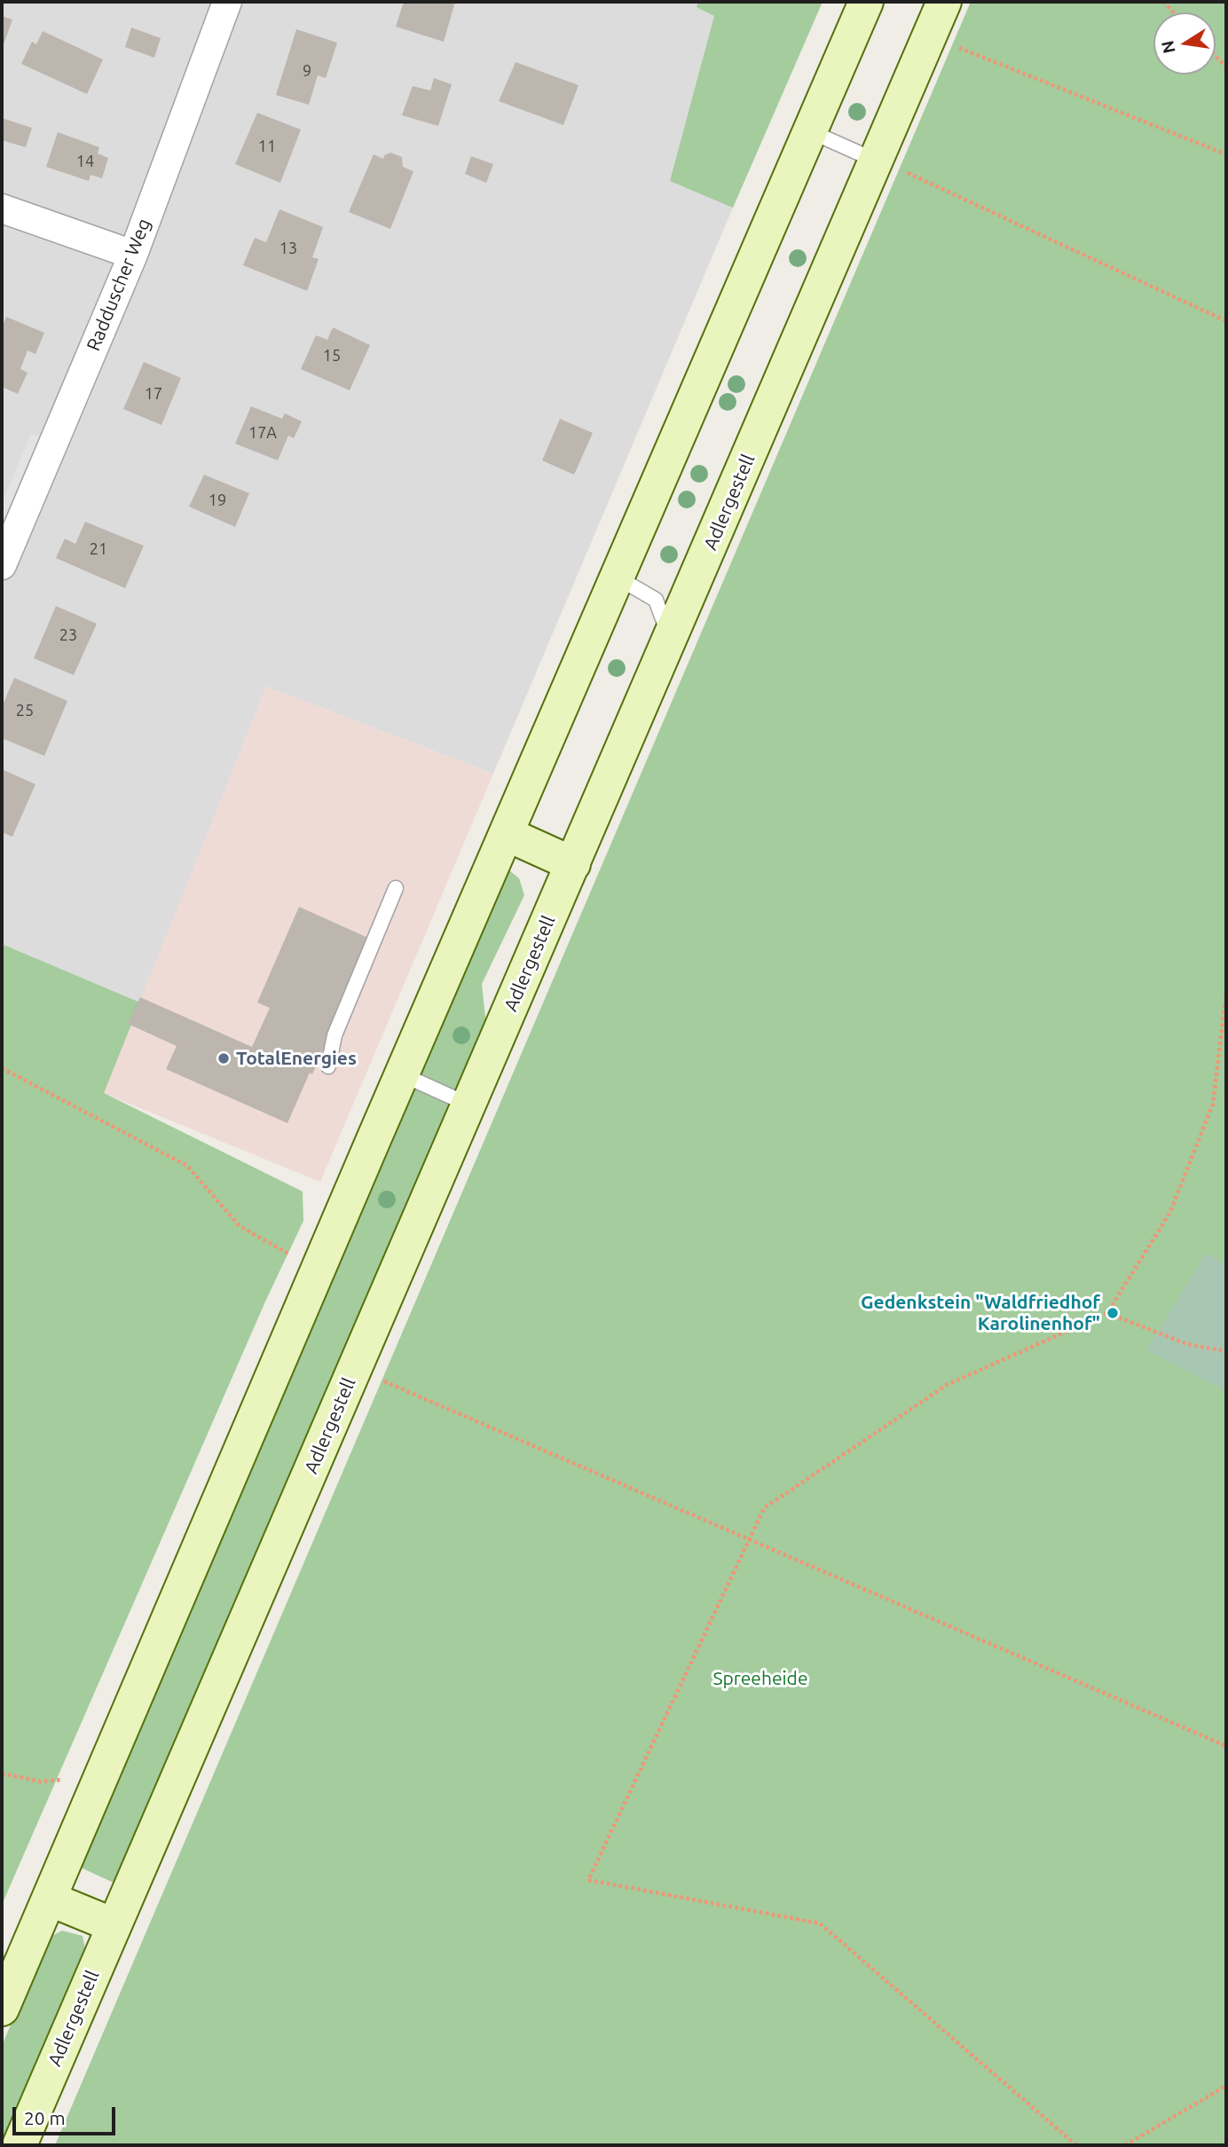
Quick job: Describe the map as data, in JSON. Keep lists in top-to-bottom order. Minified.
{"streets":{"main road":["Adlergestell"],"street":["Radduscher Weg"]},"parks":["Spreeheide"],"places":["TotalEnergies","Gedenkstein \"Waldfriedhof Karolinenhof\""],"house_numbers":["9","11","14","13","15","17","17A","19","21","23","25"],"scale_bar":"20 m","north":"left"}
